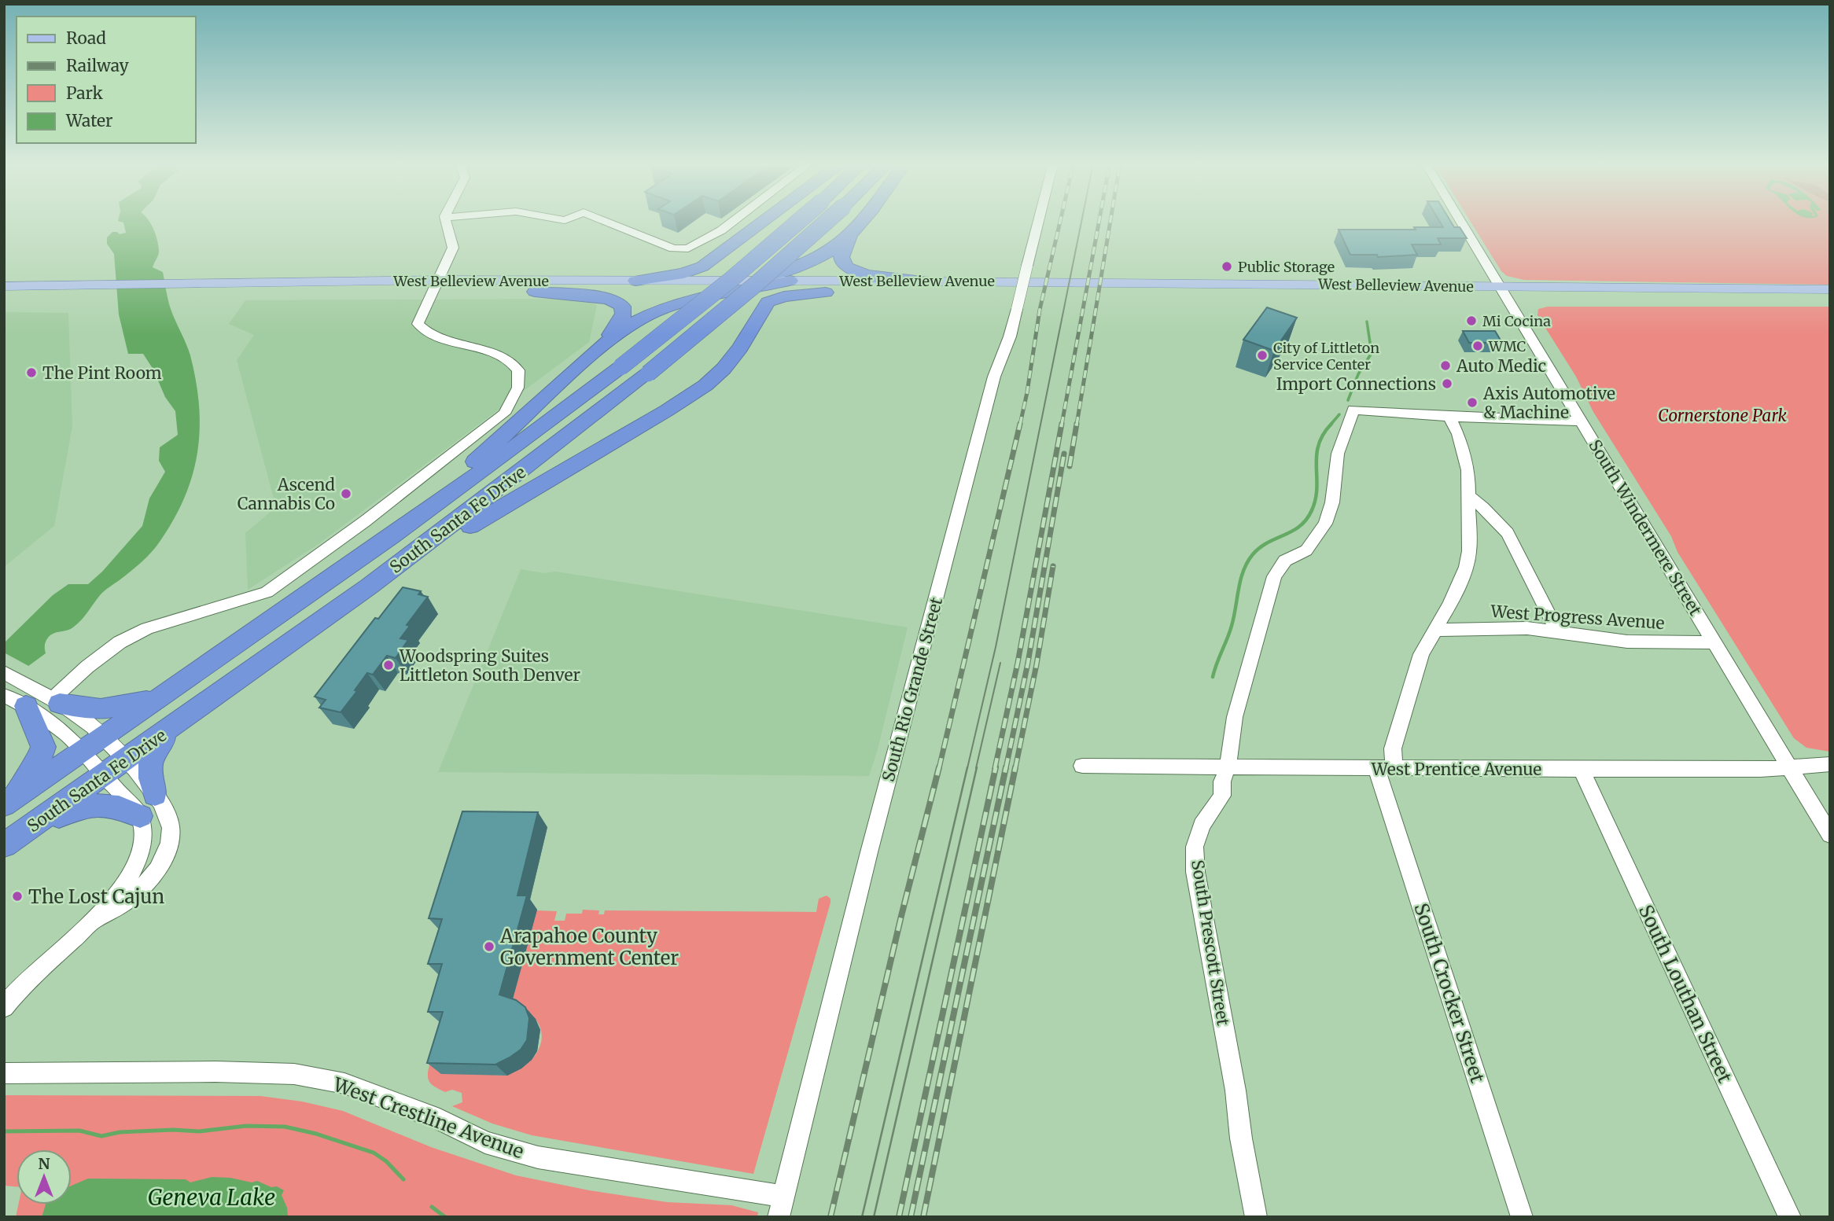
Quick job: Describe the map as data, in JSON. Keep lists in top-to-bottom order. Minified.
{"streets":{"highway":["South Santa Fe Drive"],"main road":["West Belleview Avenue"],"street":["South Windermere Street","West Progress Avenue","South Rio Grande Street","West Prentice Avenue","South Prescott Street","South Crocker Street","South Louthan Street","West Crestline Avenue"]},"crossings":[["West Belleview Avenue","South Windermere Street"],["South Windermere Street","West Progress Avenue"],["South Windermere Street","West Prentice Avenue"],["West Progress Avenue","South Crocker Street"],["South Rio Grande Street","West Crestline Avenue"],["West Prentice Avenue","South Prescott Street"],["West Prentice Avenue","South Crocker Street"],["West Prentice Avenue","South Louthan Street"],["South Prescott Street","South Crocker Street"]],"water":["Geneva Lake"],"parks":["Cornerstone Park"],"places":["Public Storage","Mi Cocina","WMC","City of Littleton Service Center","Auto Medic","The Pint Room","Import Connections","Axis Automotive & Machine","Ascend Cannabis Co","Woodspring Suites Littleton South Denver","The Lost Cajun","Arapahoe County Government Center"],"legend":["Road","Railway","Park","Water"],"north":"top"}
